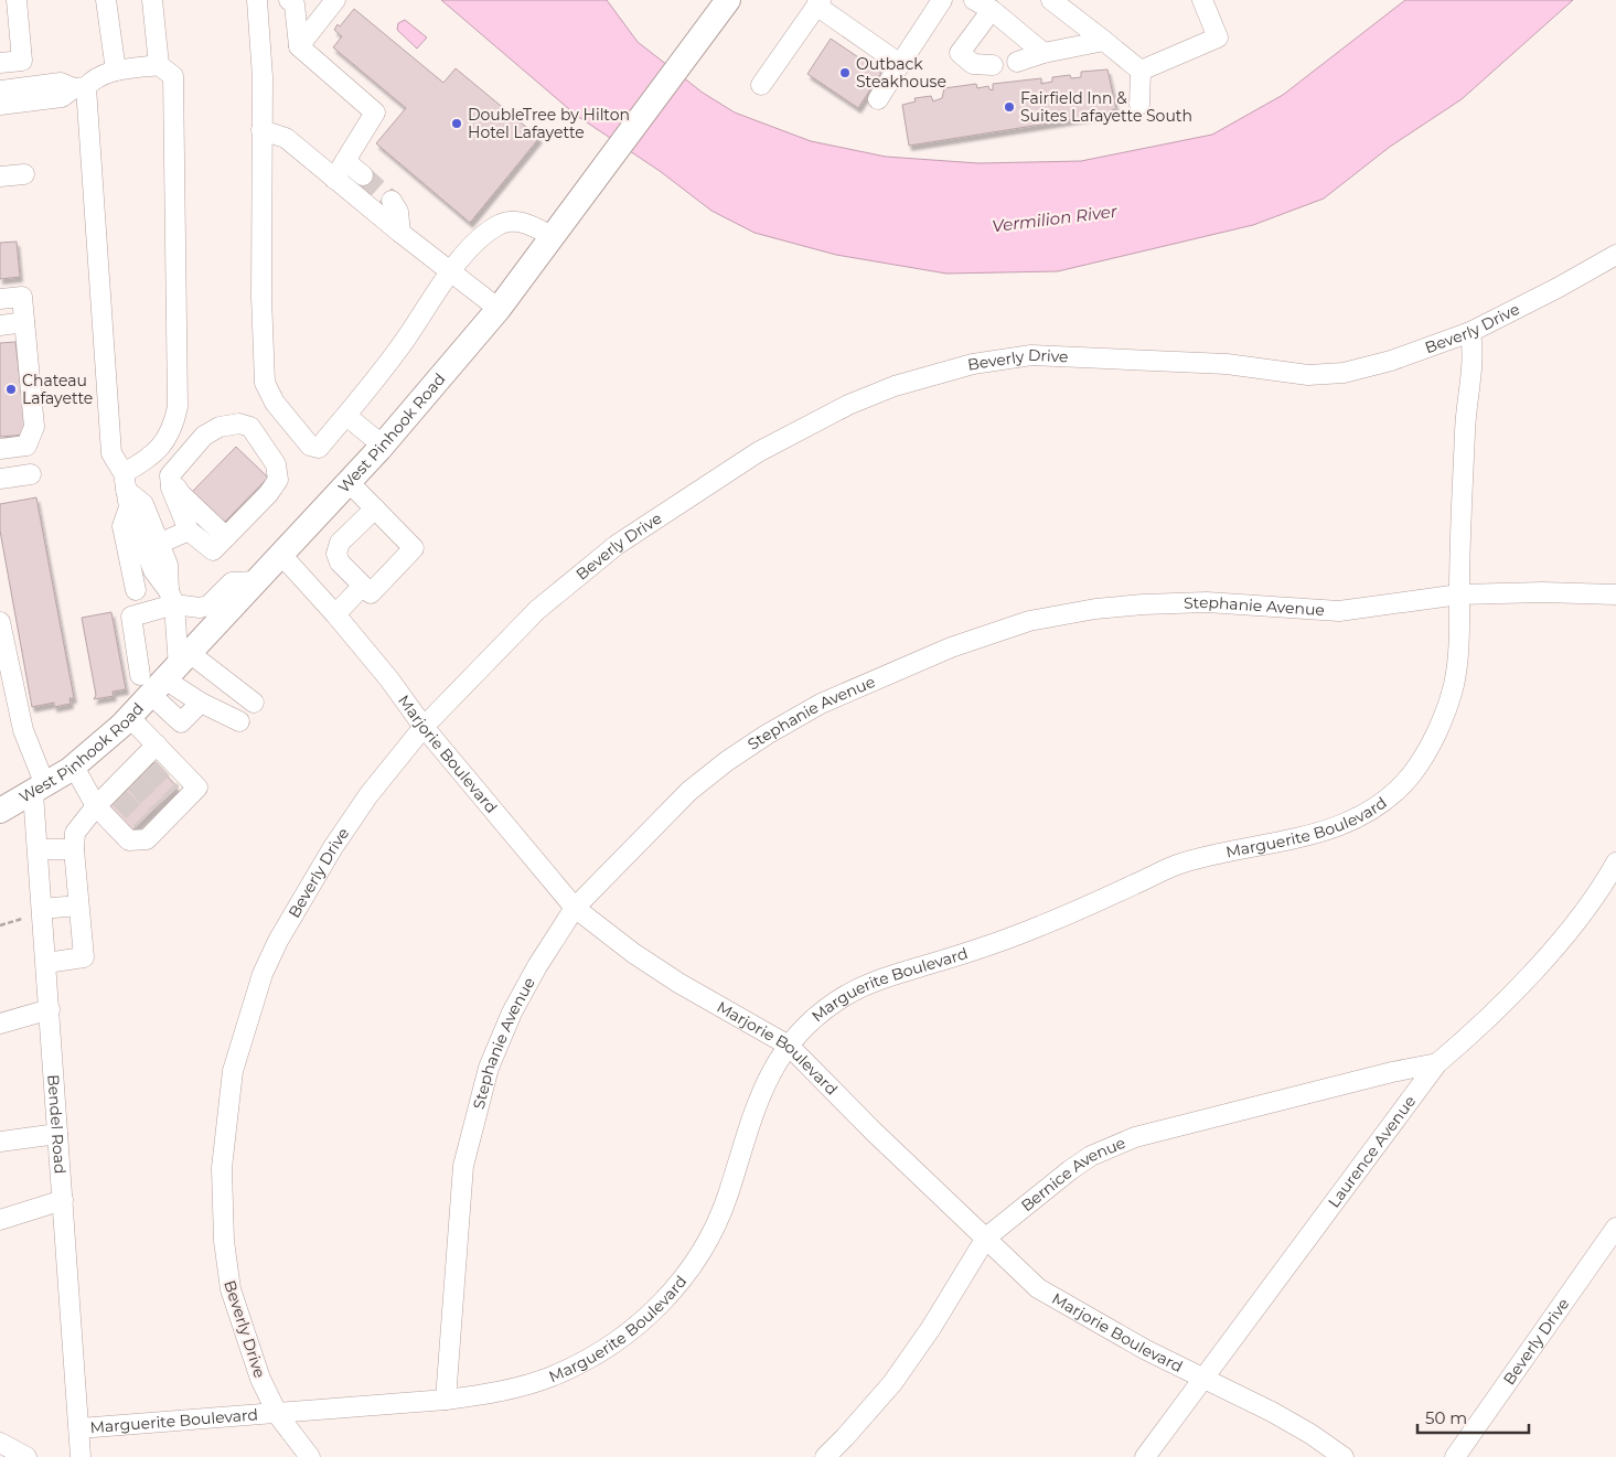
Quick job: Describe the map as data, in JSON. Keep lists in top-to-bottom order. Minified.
{"streets":{"main road":["West Pinhook Road"],"street":["Beverly Drive","Stephanie Avenue","Marjorie Boulevard","Marguerite Boulevard","Bendel Road","Laurence Avenue","Bernice Avenue"]},"crossings":[["Beverly Drive","Marjorie Boulevard"],["Beverly Drive","Marguerite Boulevard"],["West Pinhook Road","Marjorie Boulevard"],["West Pinhook Road","Bendel Road"],["Stephanie Avenue","Marjorie Boulevard"],["Stephanie Avenue","Marguerite Boulevard"],["Marjorie Boulevard","Marguerite Boulevard"],["Marjorie Boulevard","Laurence Avenue"],["Marjorie Boulevard","Bernice Avenue"],["Marguerite Boulevard","Bendel Road"],["Laurence Avenue","Bernice Avenue"]],"water":["Vermilion River"],"places":["Outback Steakhouse","Fairfield Inn & Suites Lafayette South","DoubleTree by Hilton Hotel Lafayette","Chateau Lafayette"],"scale_bar":"50 m"}
